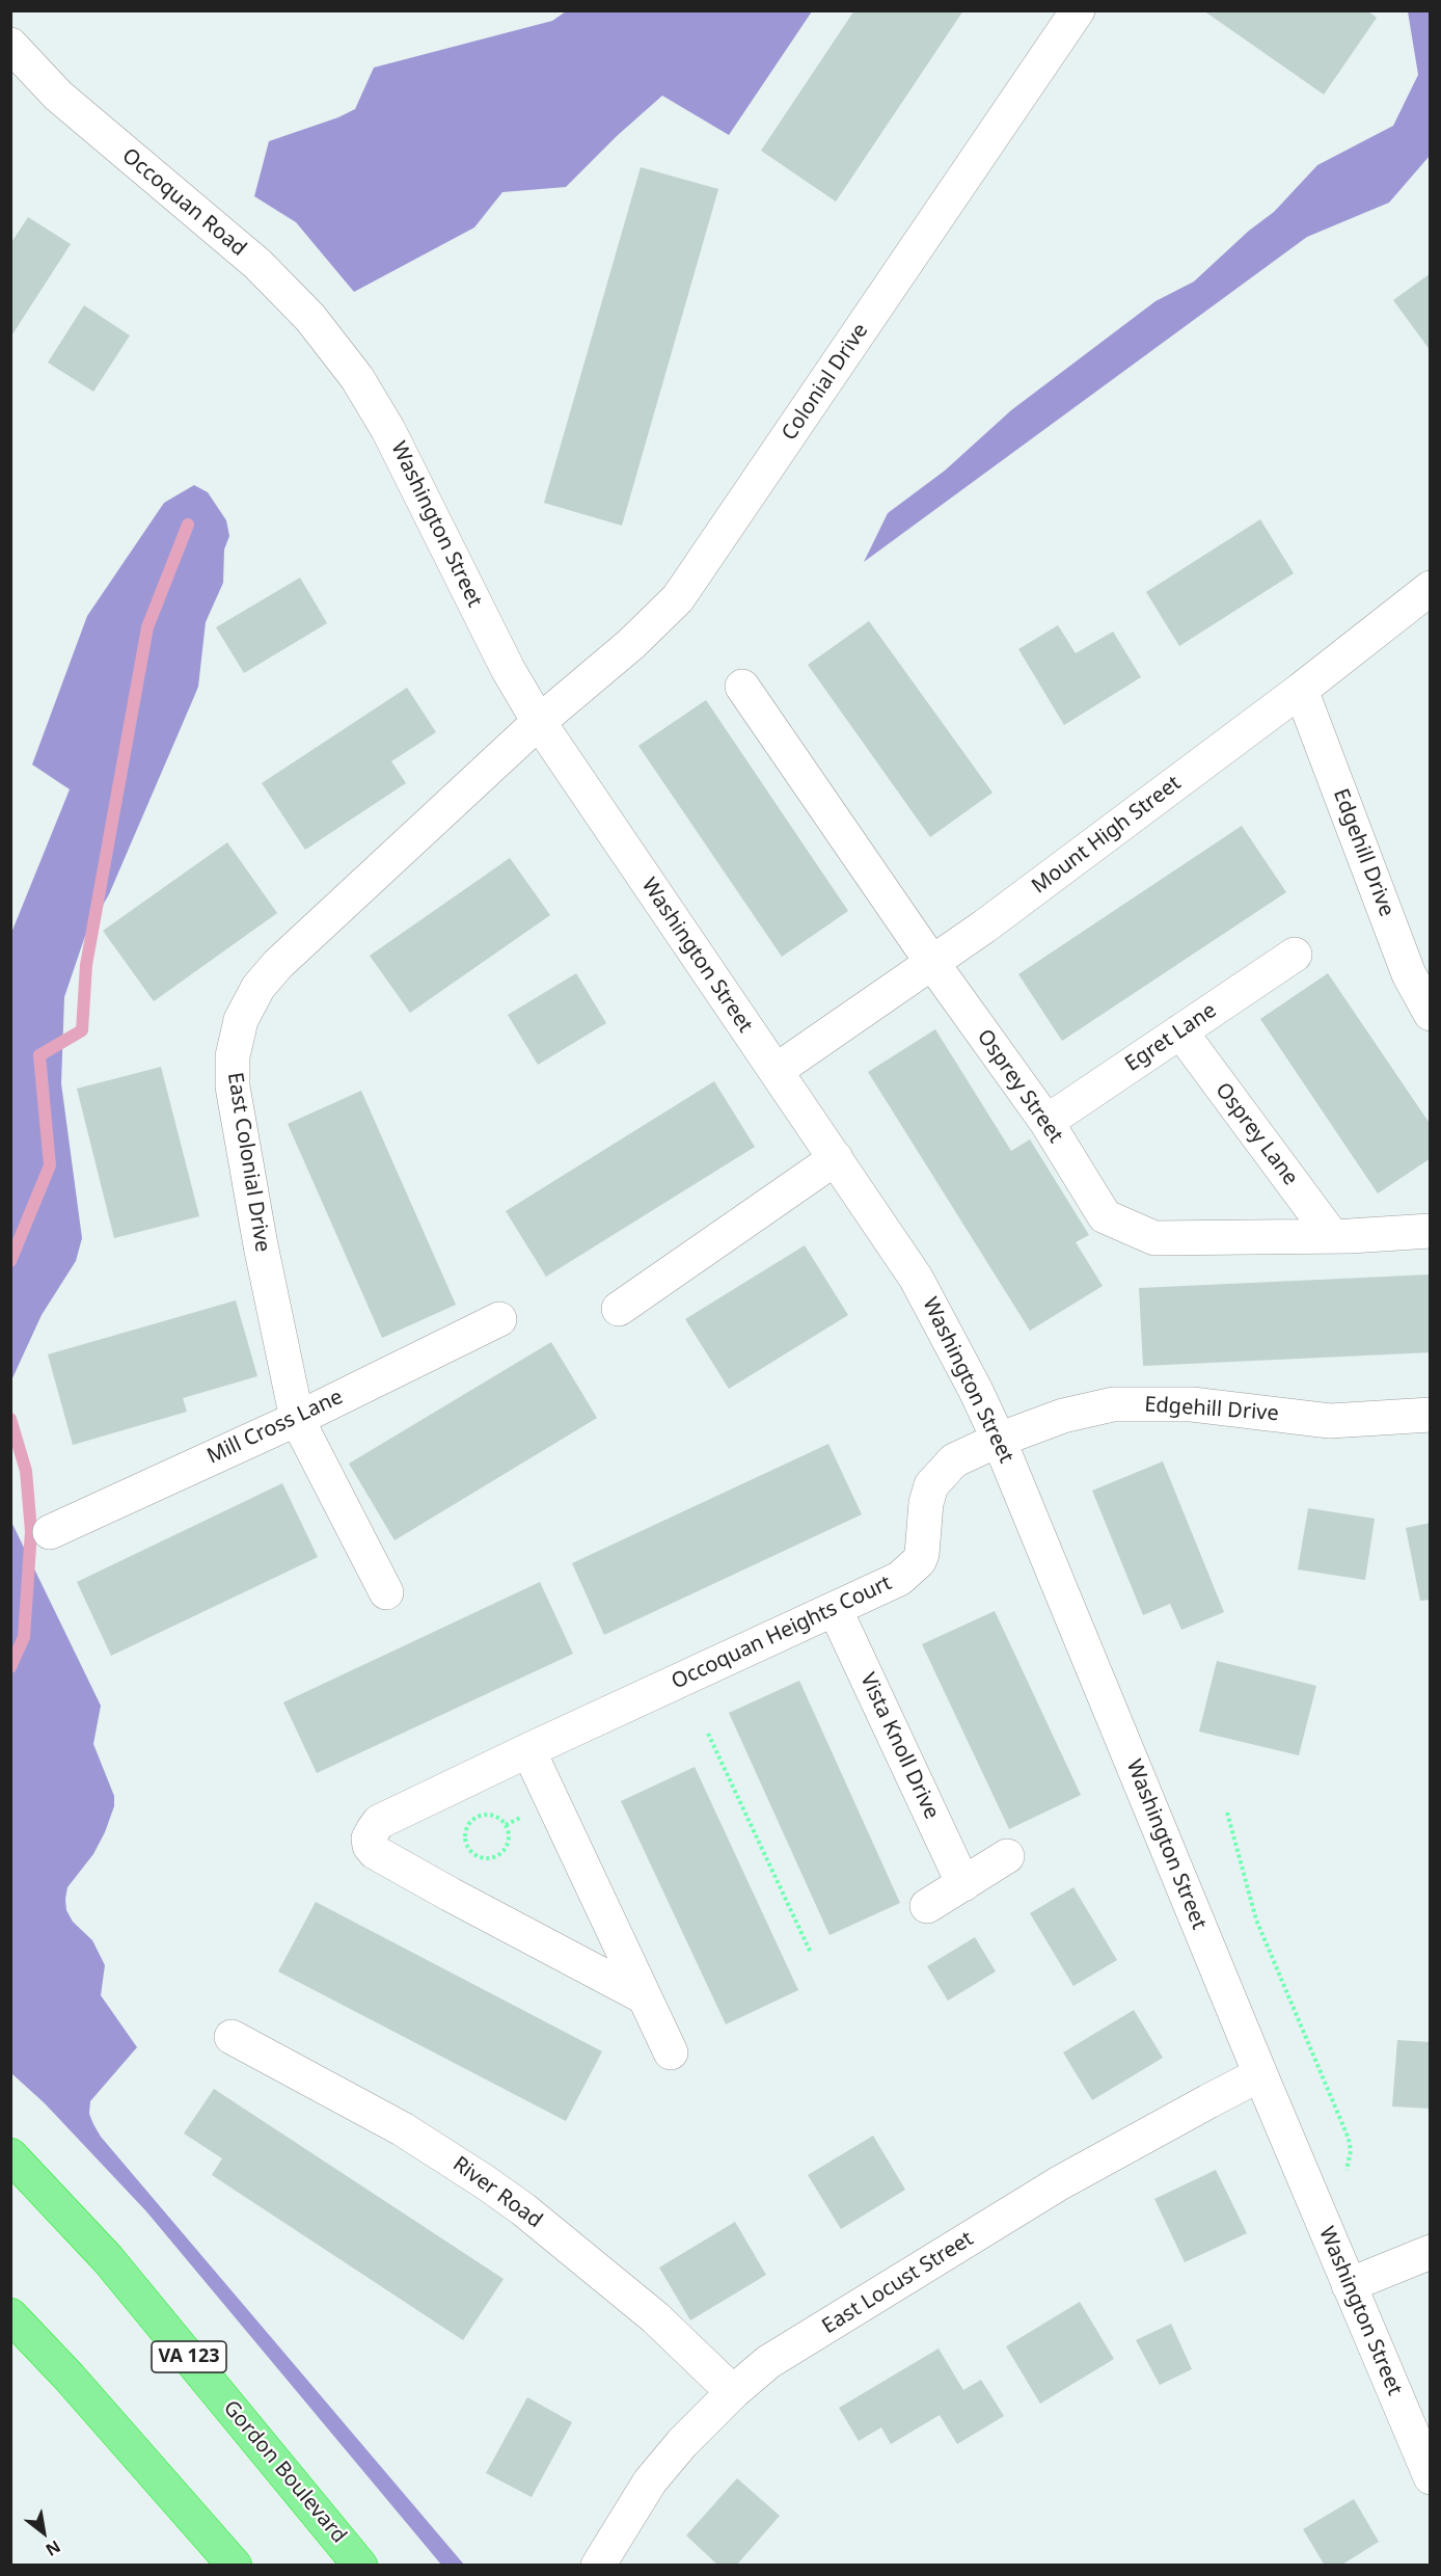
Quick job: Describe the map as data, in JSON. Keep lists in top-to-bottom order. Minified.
{"streets":{"highway":["VA 123","Gordon Boulevard"],"street":["Occoquan Road","Colonial Drive","Washington Street","Mount High Street","Edgehill Drive","Egret Lane","Osprey Street","Osprey Lane","East Colonial Drive","Mill Cross Lane","Occoquan Heights Court","Vista Knoll Drive","River Road","East Locust Street"]},"crossings":[["Occoquan Road","Washington Street"],["Colonial Drive","Washington Street"],["Colonial Drive","East Colonial Drive"],["Washington Street","Mount High Street"],["Washington Street","Edgehill Drive"],["Washington Street","East Colonial Drive"],["Washington Street","Occoquan Heights Court"],["Washington Street","East Locust Street"],["Mount High Street","Edgehill Drive"],["Mount High Street","Osprey Street"],["Edgehill Drive","Occoquan Heights Court"],["Egret Lane","Osprey Street"],["Egret Lane","Osprey Lane"],["Osprey Street","Osprey Lane"],["East Colonial Drive","Mill Cross Lane"],["Occoquan Heights Court","Vista Knoll Drive"],["River Road","East Locust Street"]],"north":"bottom right"}
